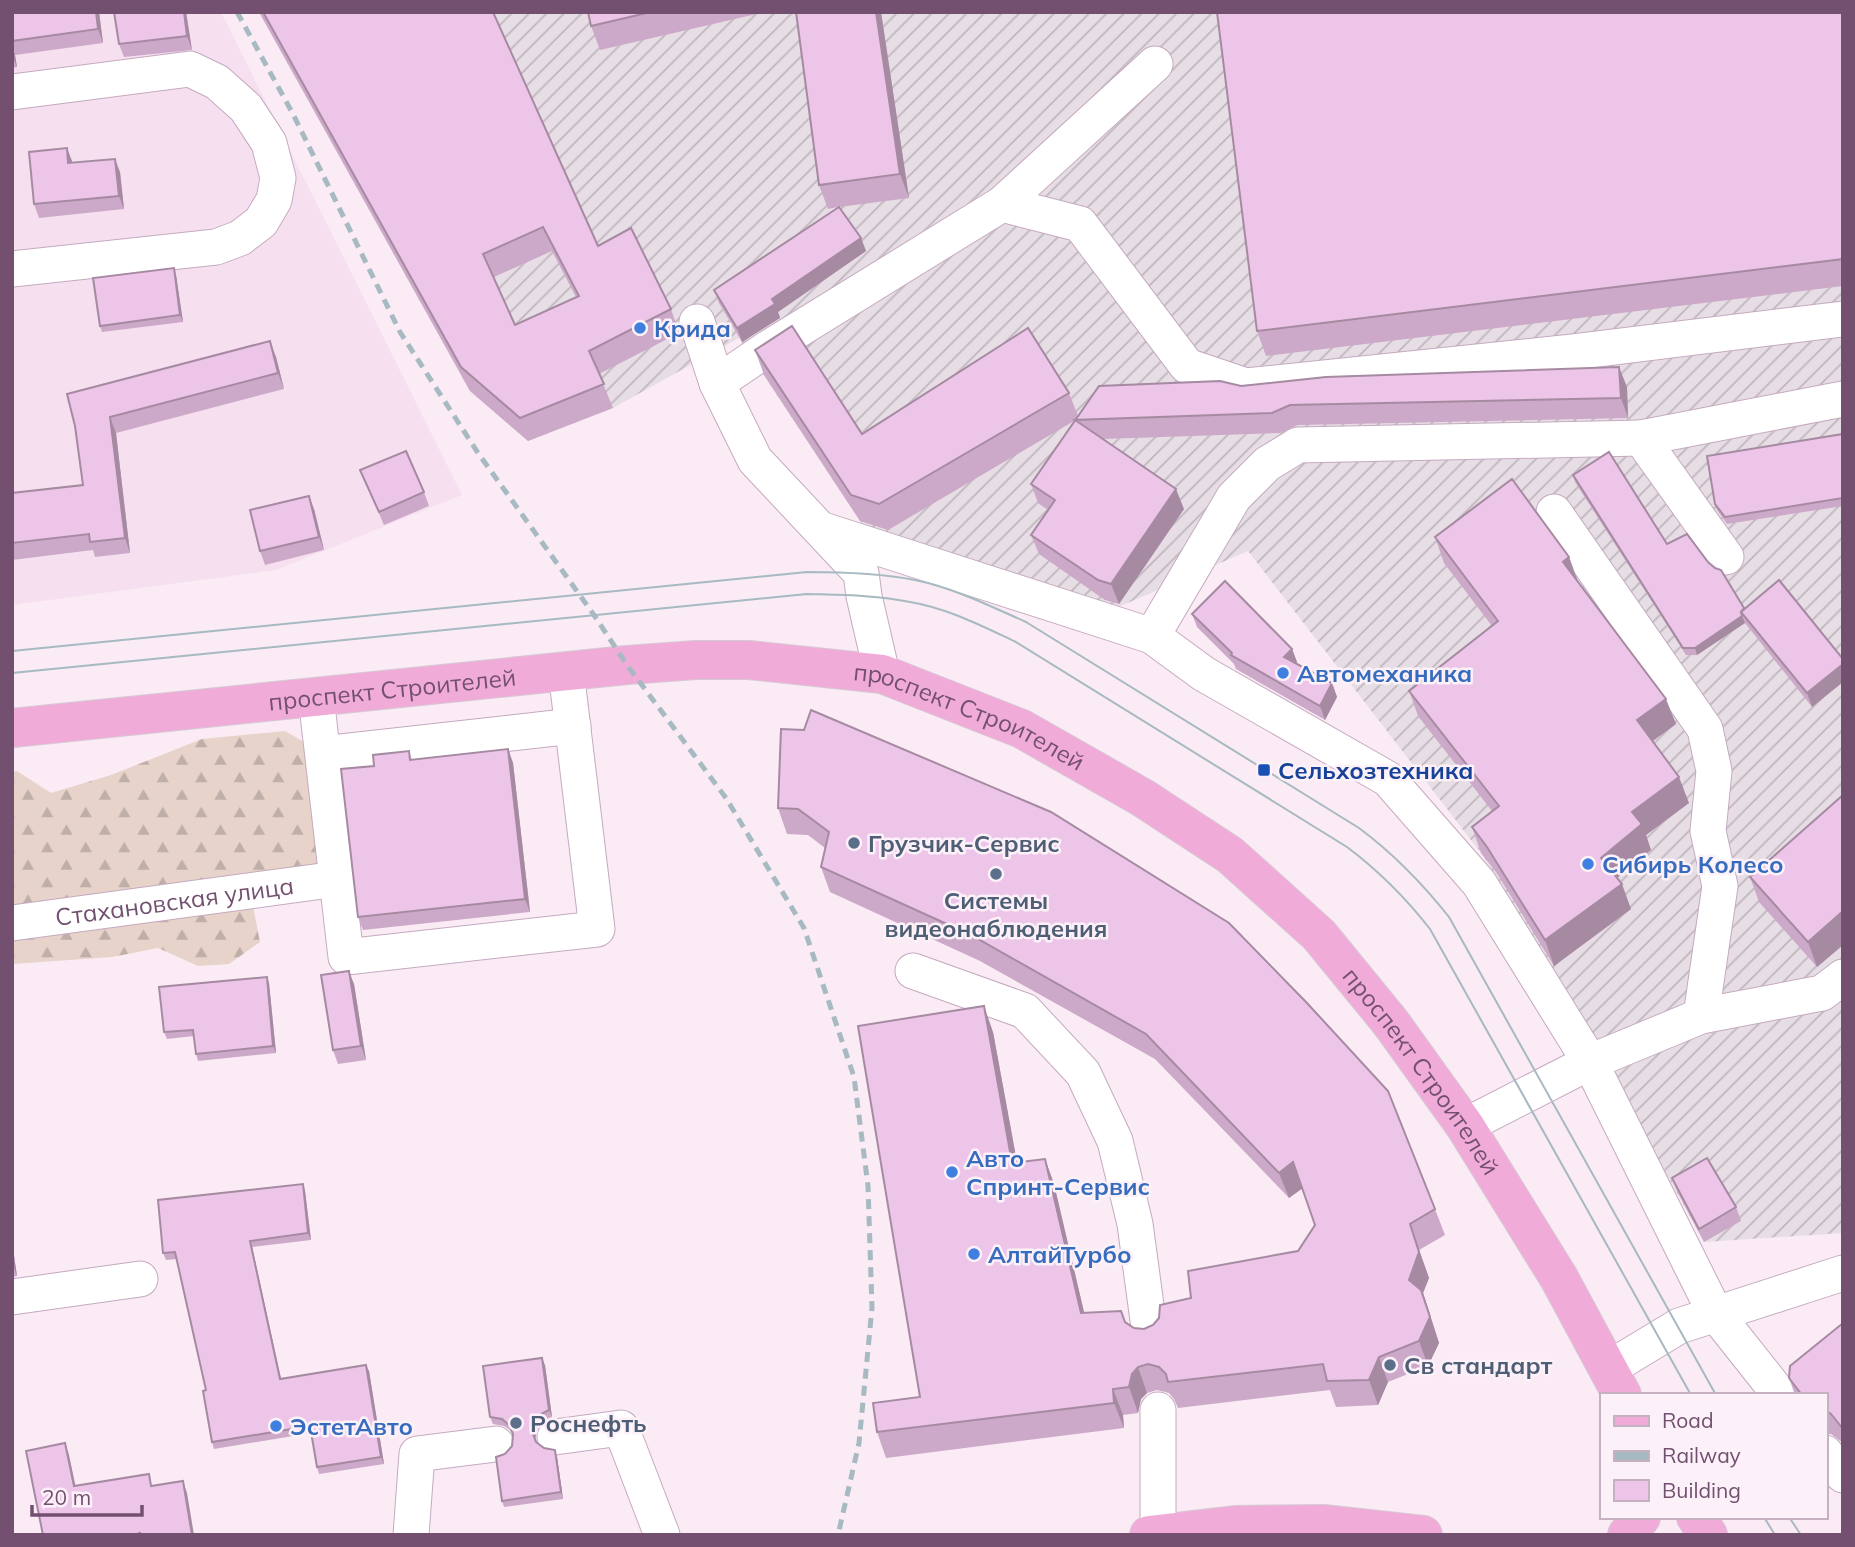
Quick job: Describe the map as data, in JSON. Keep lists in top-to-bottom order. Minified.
{"streets":{"main road":["проспект Строителей"],"street":["Стахановская улица"]},"places":{"other":["Крида","Автомеханика","Грузчик-Сервис","Сибирь Колесо","Системы видеонаблюдения","Авто Спринт-Сервис","АлтайТурбо","Св стандарт","Роснефть","ЭстетАвто"],"transit":["Сельхозтехника"]},"legend":["Road","Railway","Building"],"scale_bar":"20 m"}
